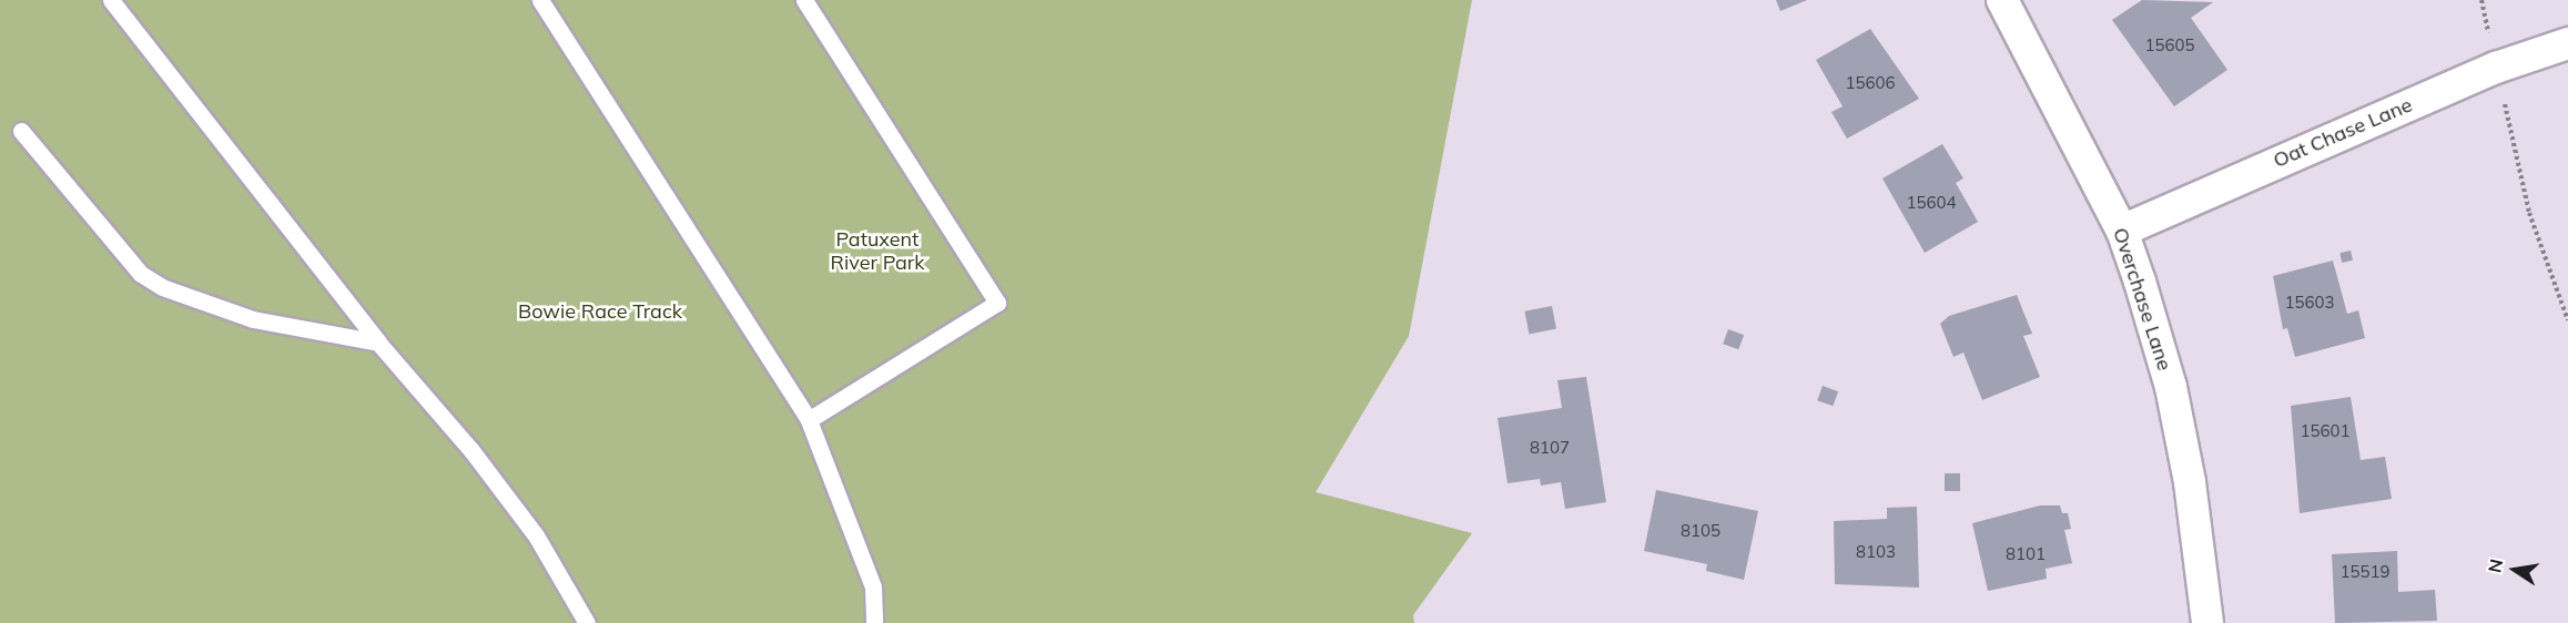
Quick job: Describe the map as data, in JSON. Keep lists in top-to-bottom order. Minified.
{"streets":{"street":["Oat Chase Lane","Overchase Lane"]},"crossings":[["Oat Chase Lane","Overchase Lane"]],"parks":["Patuxent River Park","Bowie Race Track"],"house_numbers":["15605","15606","15604","15603","15601","8107","8105","8103","8101","15519"],"north":"left"}
